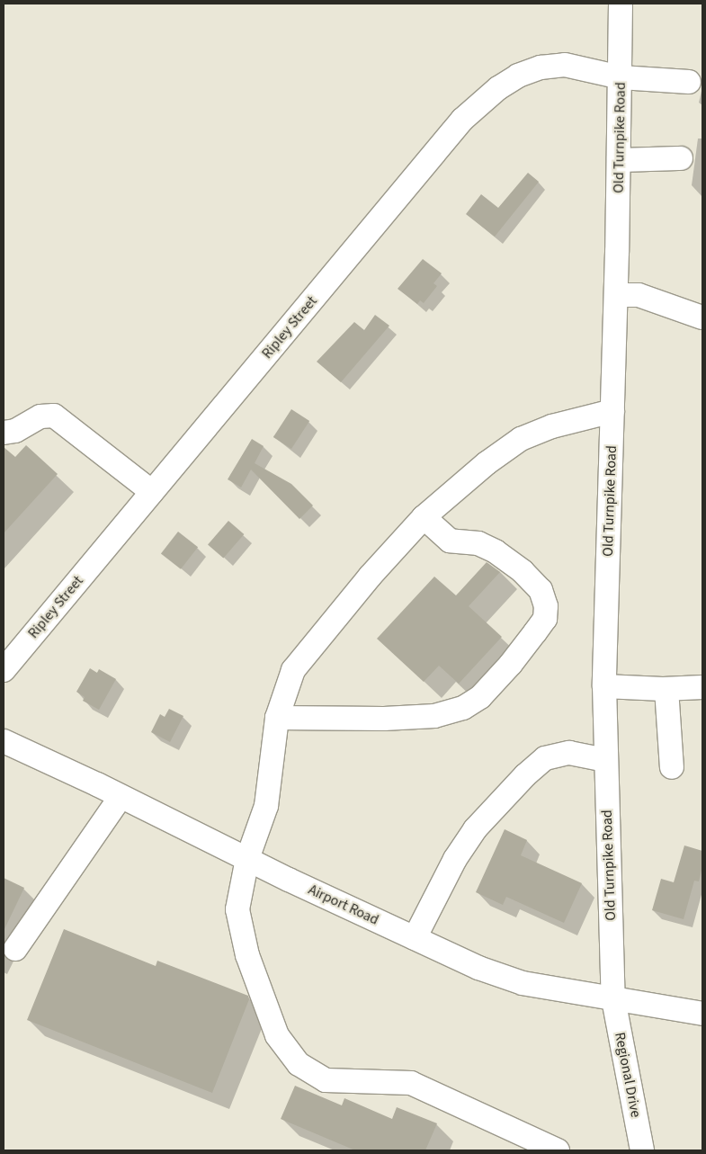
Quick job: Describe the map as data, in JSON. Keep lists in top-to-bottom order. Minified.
{"streets":{"street":["Old Turnpike Road","Ripley Street","Airport Road","Regional Drive"]},"crossings":[["Old Turnpike Road","Ripley Street"],["Old Turnpike Road","Airport Road"],["Old Turnpike Road","Regional Drive"],["Airport Road","Regional Drive"]]}
